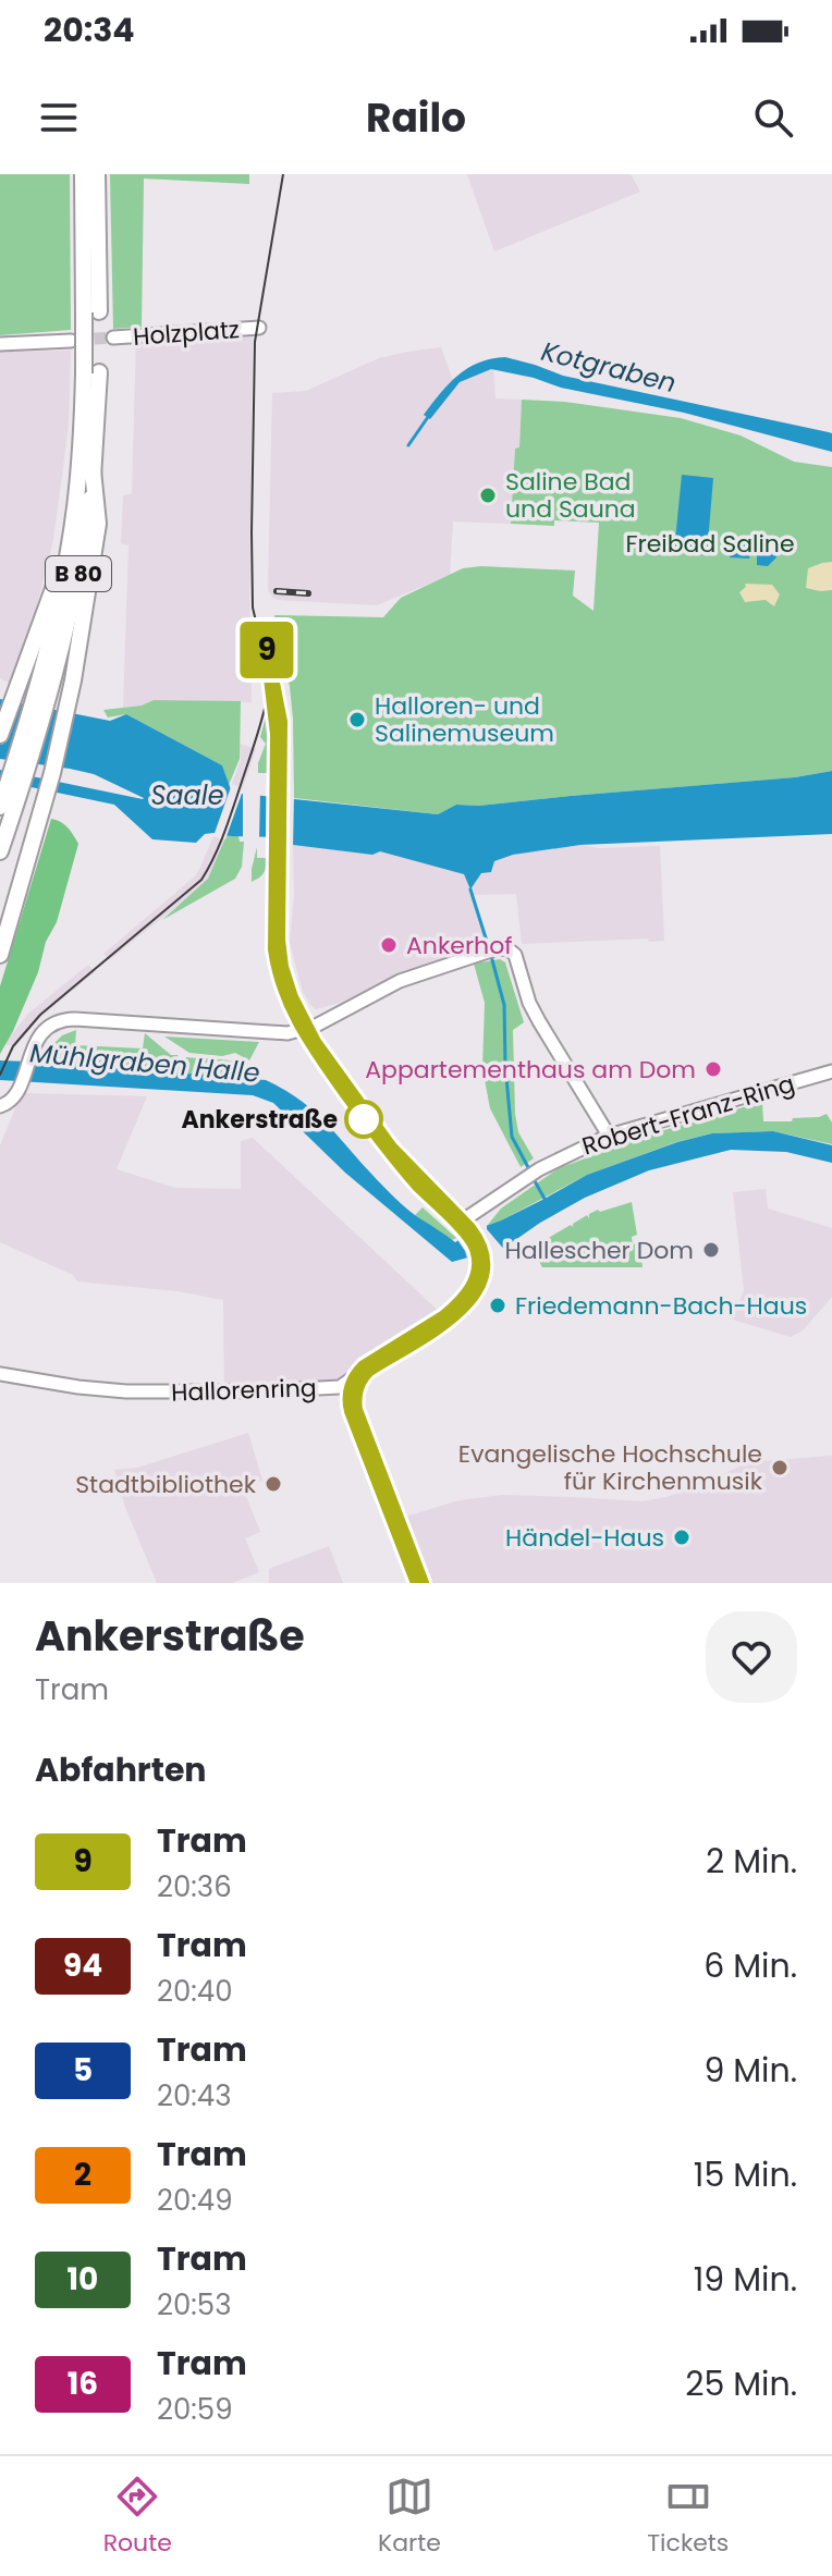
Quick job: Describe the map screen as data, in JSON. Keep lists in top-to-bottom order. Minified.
{"streets":{"main road":["B 80"],"street":["Holzplatz","Robert-Franz-Ring","Hallorenring"]},"crossings":[["Robert-Franz-Ring","Hallorenring"]],"water":["Kotgraben","Saale","Mühlgraben Halle"],"parks":["Freibad Saline"],"places":["Saline Bad und Sauna","Halloren- und Salinemuseum","Ankerhof","Appartementhaus am Dom","Ankerstraße","Hallescher Dom","Friedemann-Bach-Haus","Evangelische Hochschule für Kirchenmusik","Stadtbibliothek","Händel-Haus"],"lines":["tram line 9"],"page":{"status":"20:34","header":"Railo","on_map":"9","heading":[["Ankerstraße","Tram"],"Abfahrten"],"list":[{"mark":"9","name":"Tram","note":"20:36","value":"2 Min."},{"mark":"94","name":"Tram","note":"20:40","value":"6 Min."},{"mark":"5","name":"Tram","note":"20:43","value":"9 Min."},{"mark":"2","name":"Tram","note":"20:49","value":"15 Min."},{"mark":"10","name":"Tram","note":"20:53","value":"19 Min."},{"mark":"16","name":"Tram","note":"20:59","value":"25 Min."}],"tabs":["Route","Karte","Tickets"]}}
